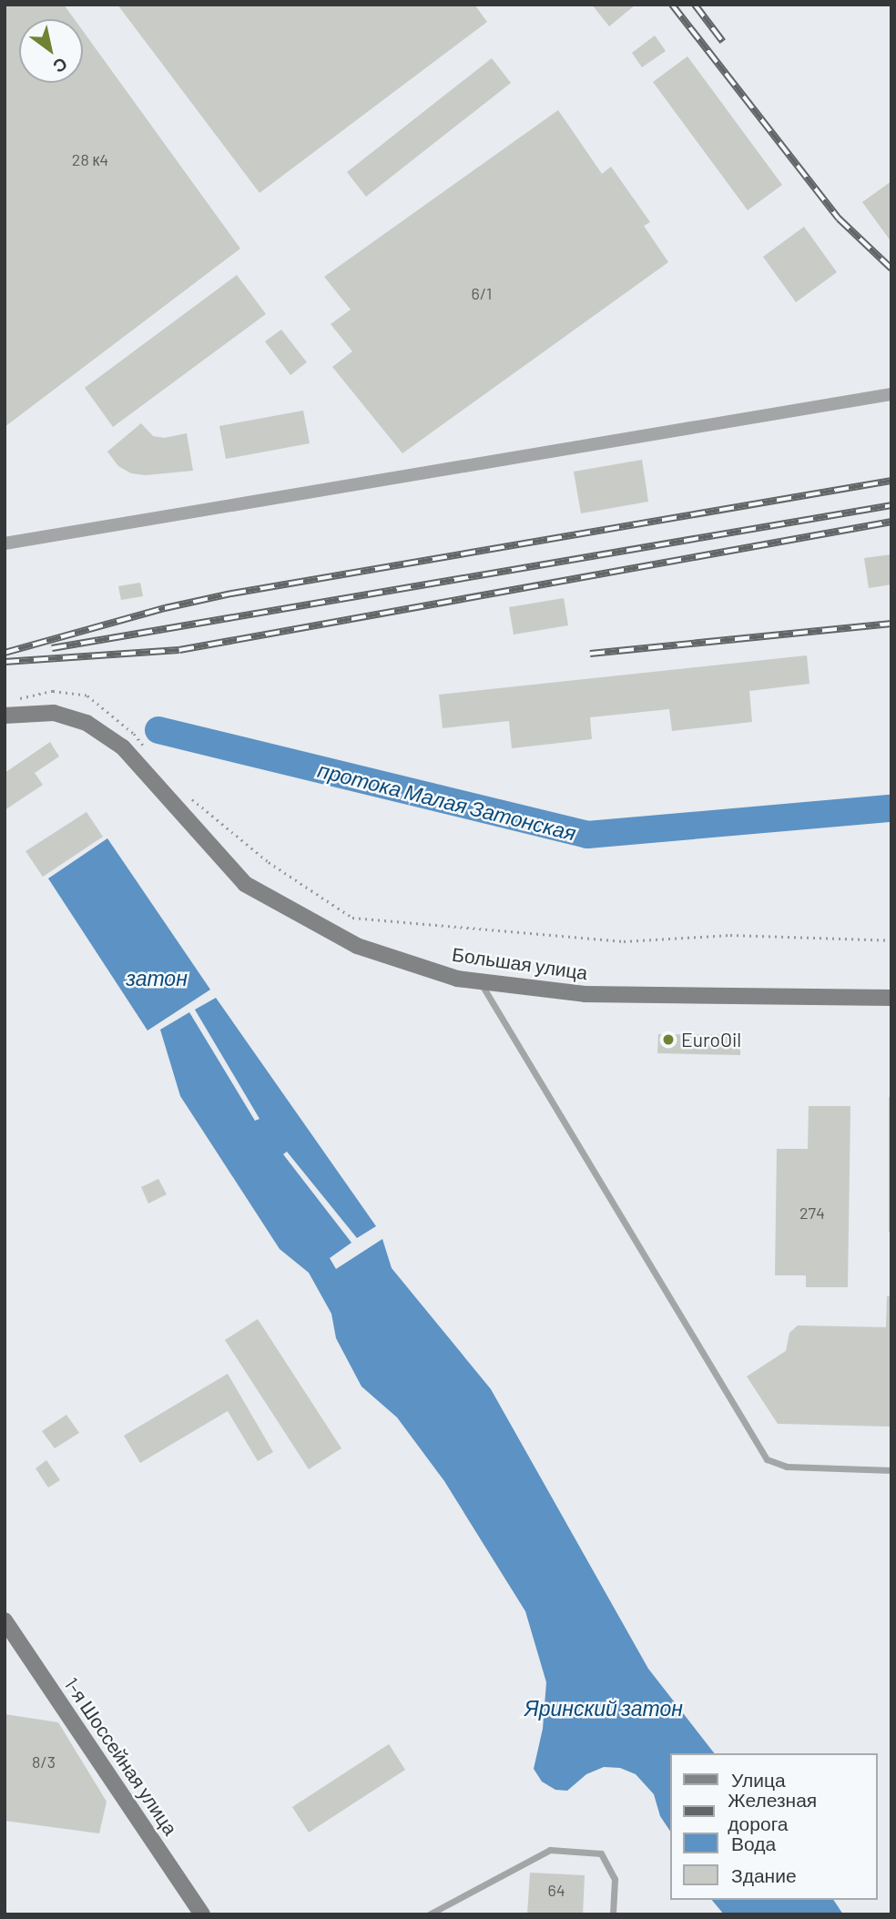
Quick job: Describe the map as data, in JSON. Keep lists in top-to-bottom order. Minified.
{"streets":{"main road":["Большая улица","1-я Шоссейная улица"]},"water":["протока Малая Затонская","затон","Яринский затон"],"places":["EuroOil"],"house_numbers":["28 к4","6/1","274","8/3","64"],"legend":["Улица","Железная дорога","Вода","Здание"],"north":"bottom right"}
